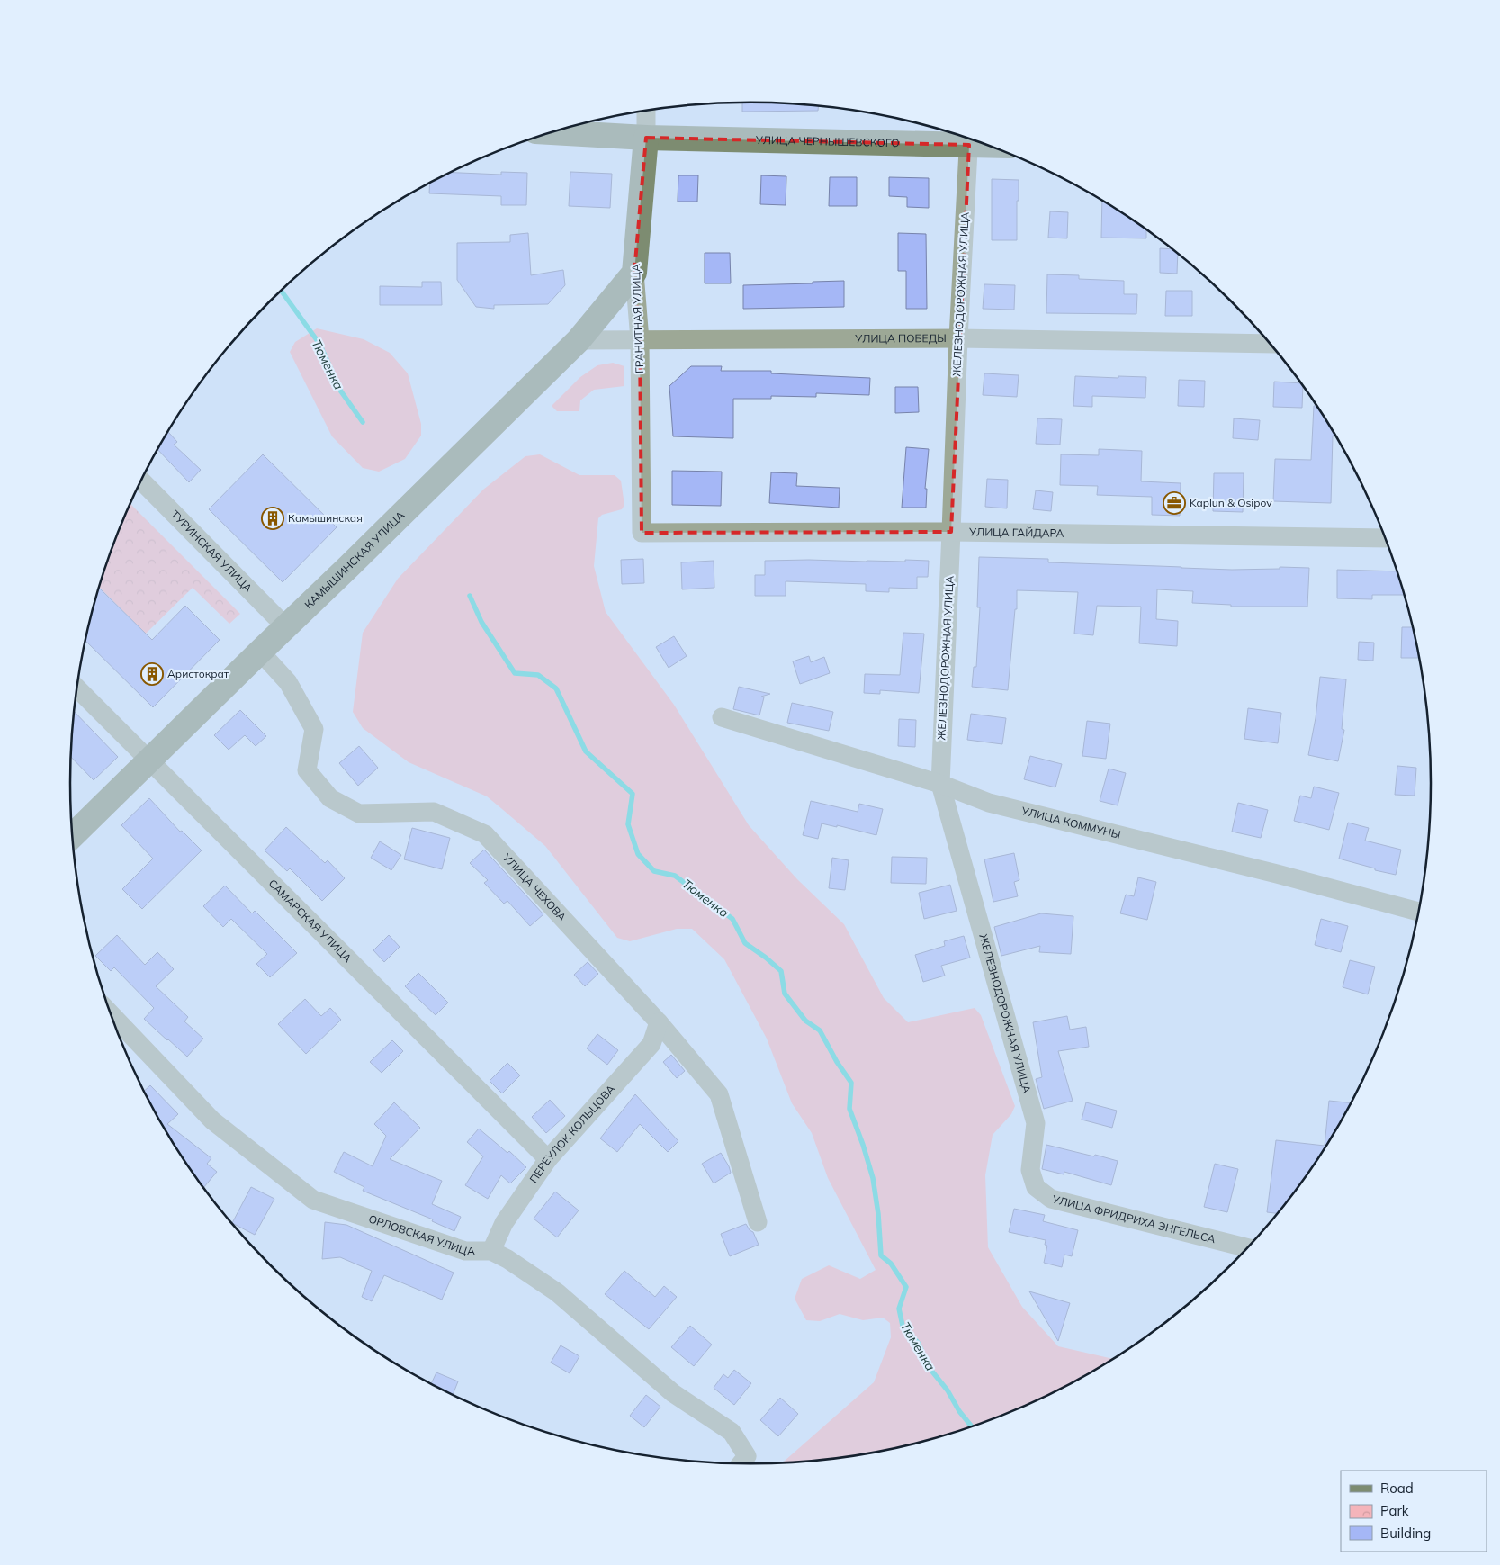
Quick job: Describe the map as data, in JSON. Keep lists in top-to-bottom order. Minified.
{"streets":{"street":["УЛИЦА ЧЕРНЫШЕВСКОГО","ЖЕЛЕЗНОДОРОЖНАЯ УЛИЦА","ГРАНИТНАЯ УЛИЦА","УЛИЦА ПОБЕДЫ","УЛИЦА ГАЙДАРА","ТУРИНСКАЯ УЛИЦА","КАМЫШИНСКАЯ УЛИЦА","УЛИЦА КОММУНЫ","УЛИЦА ЧЕХОВА","САМАРСКАЯ УЛИЦА","ПЕРЕУЛОК КОЛЬЦОВА","УЛИЦА ФРИДРИХА ЭНГЕЛЬСА","ОРЛОВСКАЯ УЛИЦА"]},"crossings":[["УЛИЦА ЧЕРНЫШЕВСКОГО","ЖЕЛЕЗНОДОРОЖНАЯ УЛИЦА"],["УЛИЦА ЧЕРНЫШЕВСКОГО","ГРАНИТНАЯ УЛИЦА"],["ЖЕЛЕЗНОДОРОЖНАЯ УЛИЦА","УЛИЦА ПОБЕДЫ"],["ЖЕЛЕЗНОДОРОЖНАЯ УЛИЦА","УЛИЦА ГАЙДАРА"],["ЖЕЛЕЗНОДОРОЖНАЯ УЛИЦА","УЛИЦА КОММУНЫ"],["ЖЕЛЕЗНОДОРОЖНАЯ УЛИЦА","УЛИЦА ФРИДРИХА ЭНГЕЛЬСА"],["ГРАНИТНАЯ УЛИЦА","УЛИЦА ПОБЕДЫ"],["ГРАНИТНАЯ УЛИЦА","УЛИЦА ГАЙДАРА"],["ГРАНИТНАЯ УЛИЦА","КАМЫШИНСКАЯ УЛИЦА"],["УЛИЦА ПОБЕДЫ","КАМЫШИНСКАЯ УЛИЦА"],["ТУРИНСКАЯ УЛИЦА","КАМЫШИНСКАЯ УЛИЦА"],["КАМЫШИНСКАЯ УЛИЦА","УЛИЦА ЧЕХОВА"],["КАМЫШИНСКАЯ УЛИЦА","САМАРСКАЯ УЛИЦА"],["УЛИЦА ЧЕХОВА","ПЕРЕУЛОК КОЛЬЦОВА"],["САМАРСКАЯ УЛИЦА","ПЕРЕУЛОК КОЛЬЦОВА"],["ПЕРЕУЛОК КОЛЬЦОВА","ОРЛОВСКАЯ УЛИЦА"]],"water":["Тюменка"],"places":{"office":["Kaplun & Osipov"],"building":["Камышинская","Аристократ"]},"legend":["Road","Park","Building"]}
